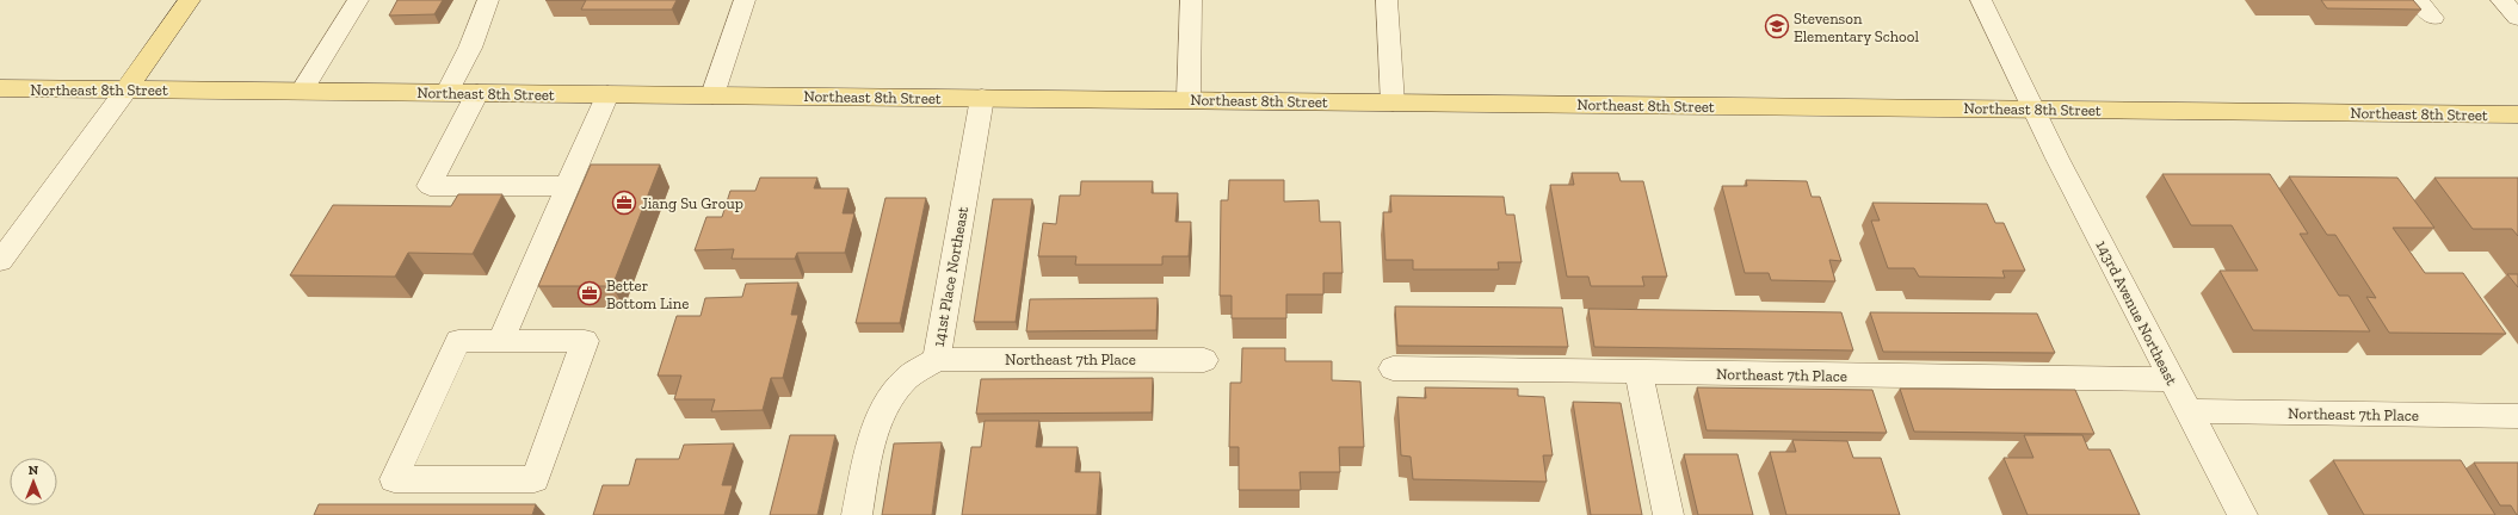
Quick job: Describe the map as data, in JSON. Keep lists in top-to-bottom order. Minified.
{"streets":{"main road":["Northeast 8th Street"],"street":["141st Place Northeast","143rd Avenue Northeast","Northeast 7th Place"]},"crossings":[["Northeast 8th Street","141st Place Northeast"],["Northeast 8th Street","143rd Avenue Northeast"],["141st Place Northeast","Northeast 7th Place"],["143rd Avenue Northeast","Northeast 7th Place"]],"places":{"school or university":["Stevenson Elementary School"],"office":["Jiang Su Group","Better Bottom Line"]},"north":"top"}
